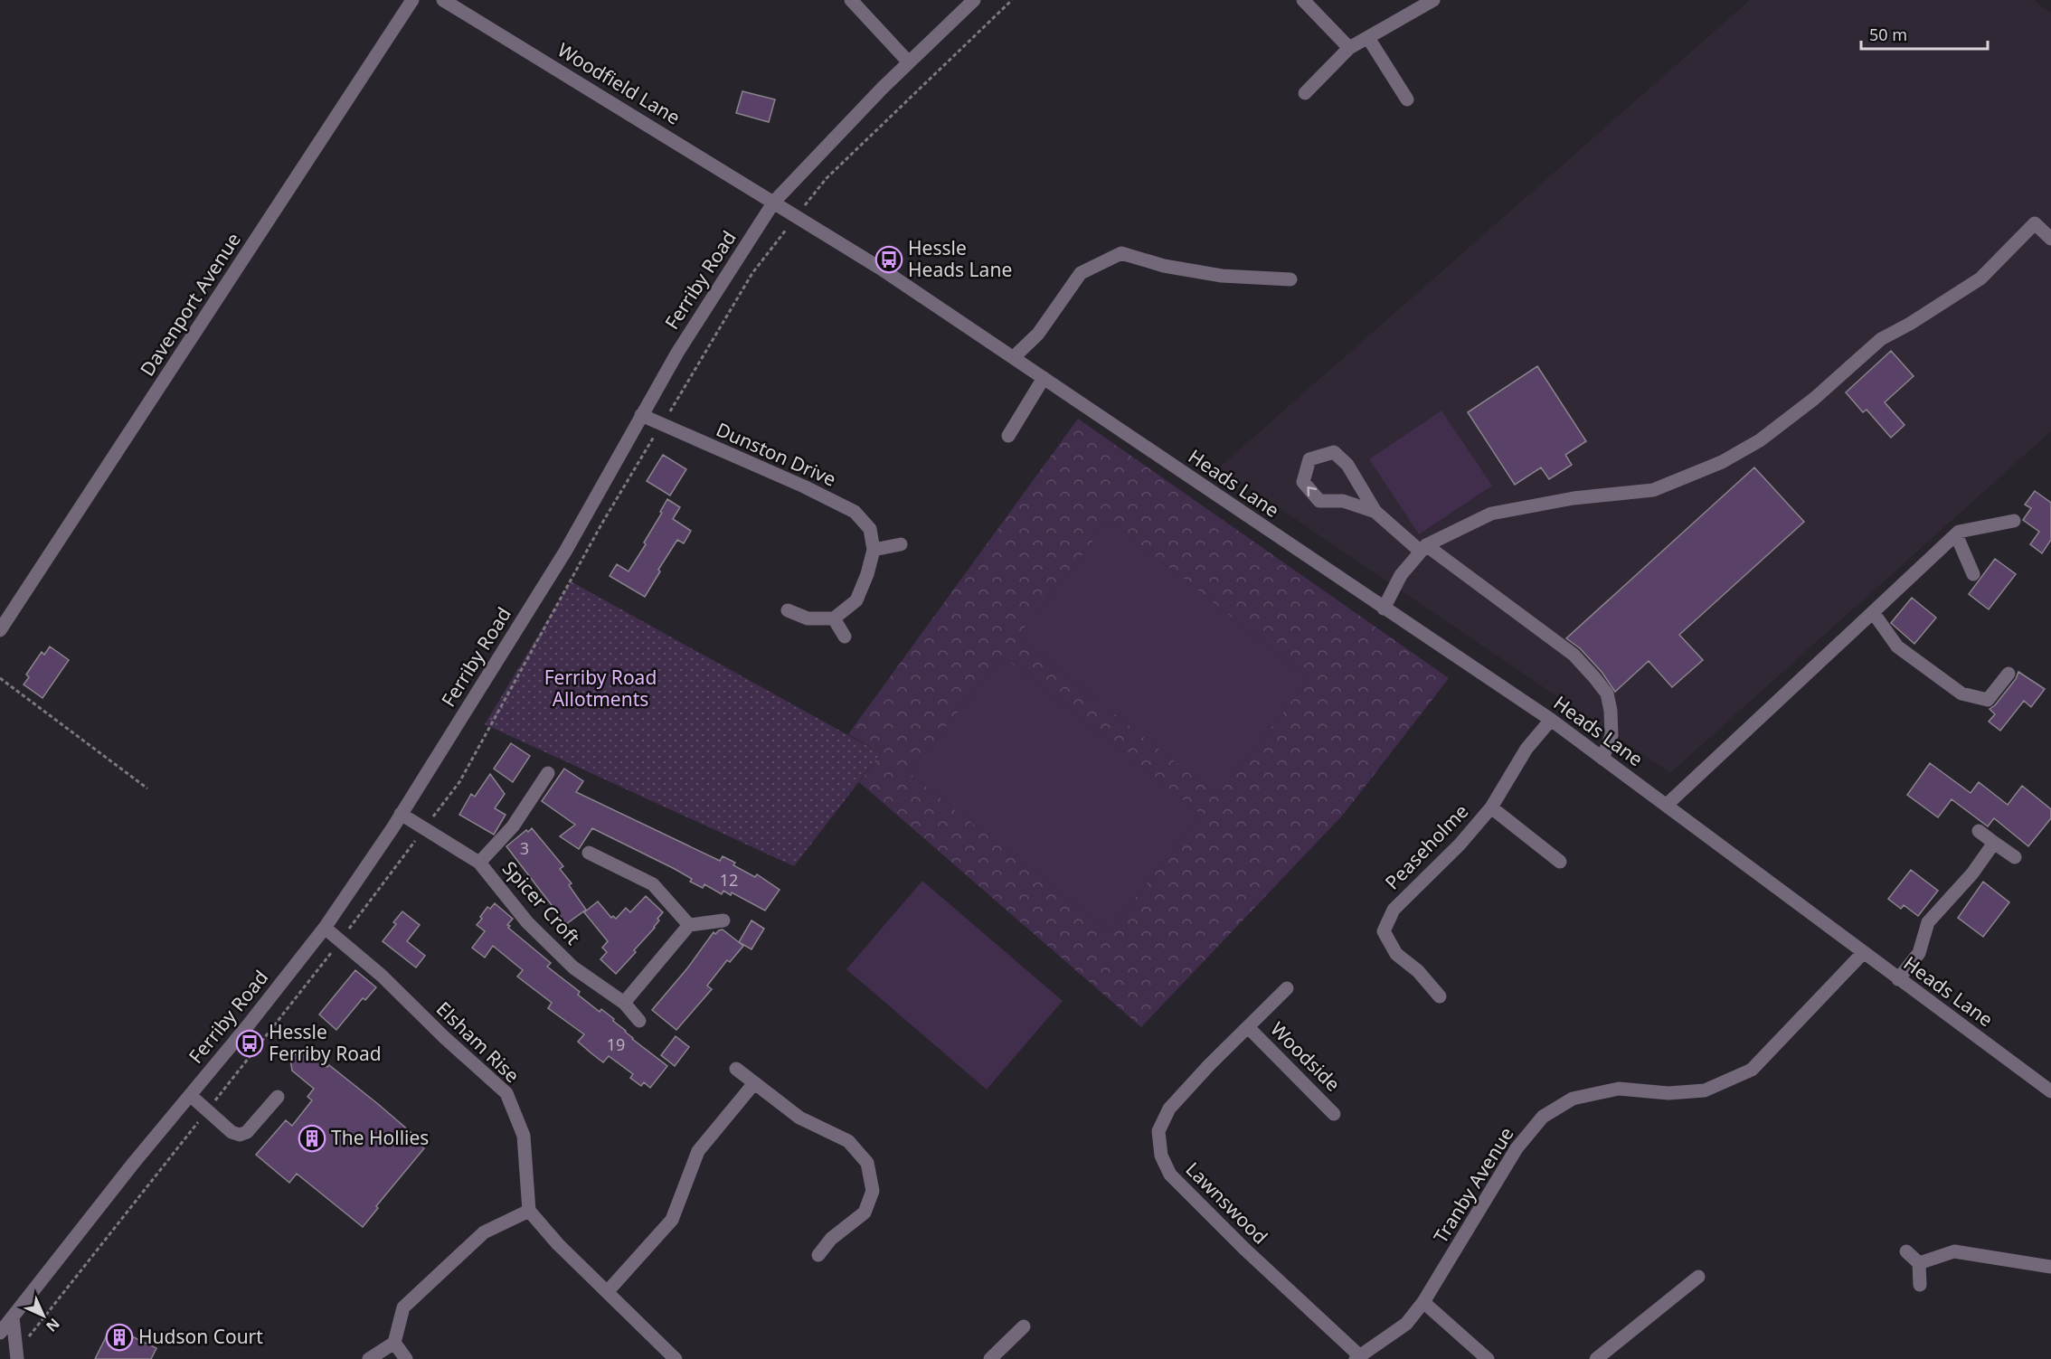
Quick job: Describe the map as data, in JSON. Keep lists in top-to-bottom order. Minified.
{"streets":{"street":["Woodfield Lane","Ferriby Road","Davenport Avenue","Dunston Drive","Heads Lane","Peaseholme","Spicer Croft","Elsham Rise","Woodside","Tranby Avenue","Lawnswood"]},"crossings":[["Woodfield Lane","Ferriby Road"],["Woodfield Lane","Heads Lane"],["Ferriby Road","Dunston Drive"],["Ferriby Road","Heads Lane"],["Ferriby Road","Spicer Croft"],["Ferriby Road","Elsham Rise"],["Heads Lane","Peaseholme"],["Heads Lane","Tranby Avenue"],["Woodside","Lawnswood"],["Tranby Avenue","Lawnswood"]],"parks":["Ferriby Road Allotments"],"places":{"bus stop":["Hessle Heads Lane","Hessle Ferriby Road"],"building":["The Hollies","Hudson Court"]},"house_numbers":["3","12","19"],"scale_bar":"50 m","north":"bottom right"}
